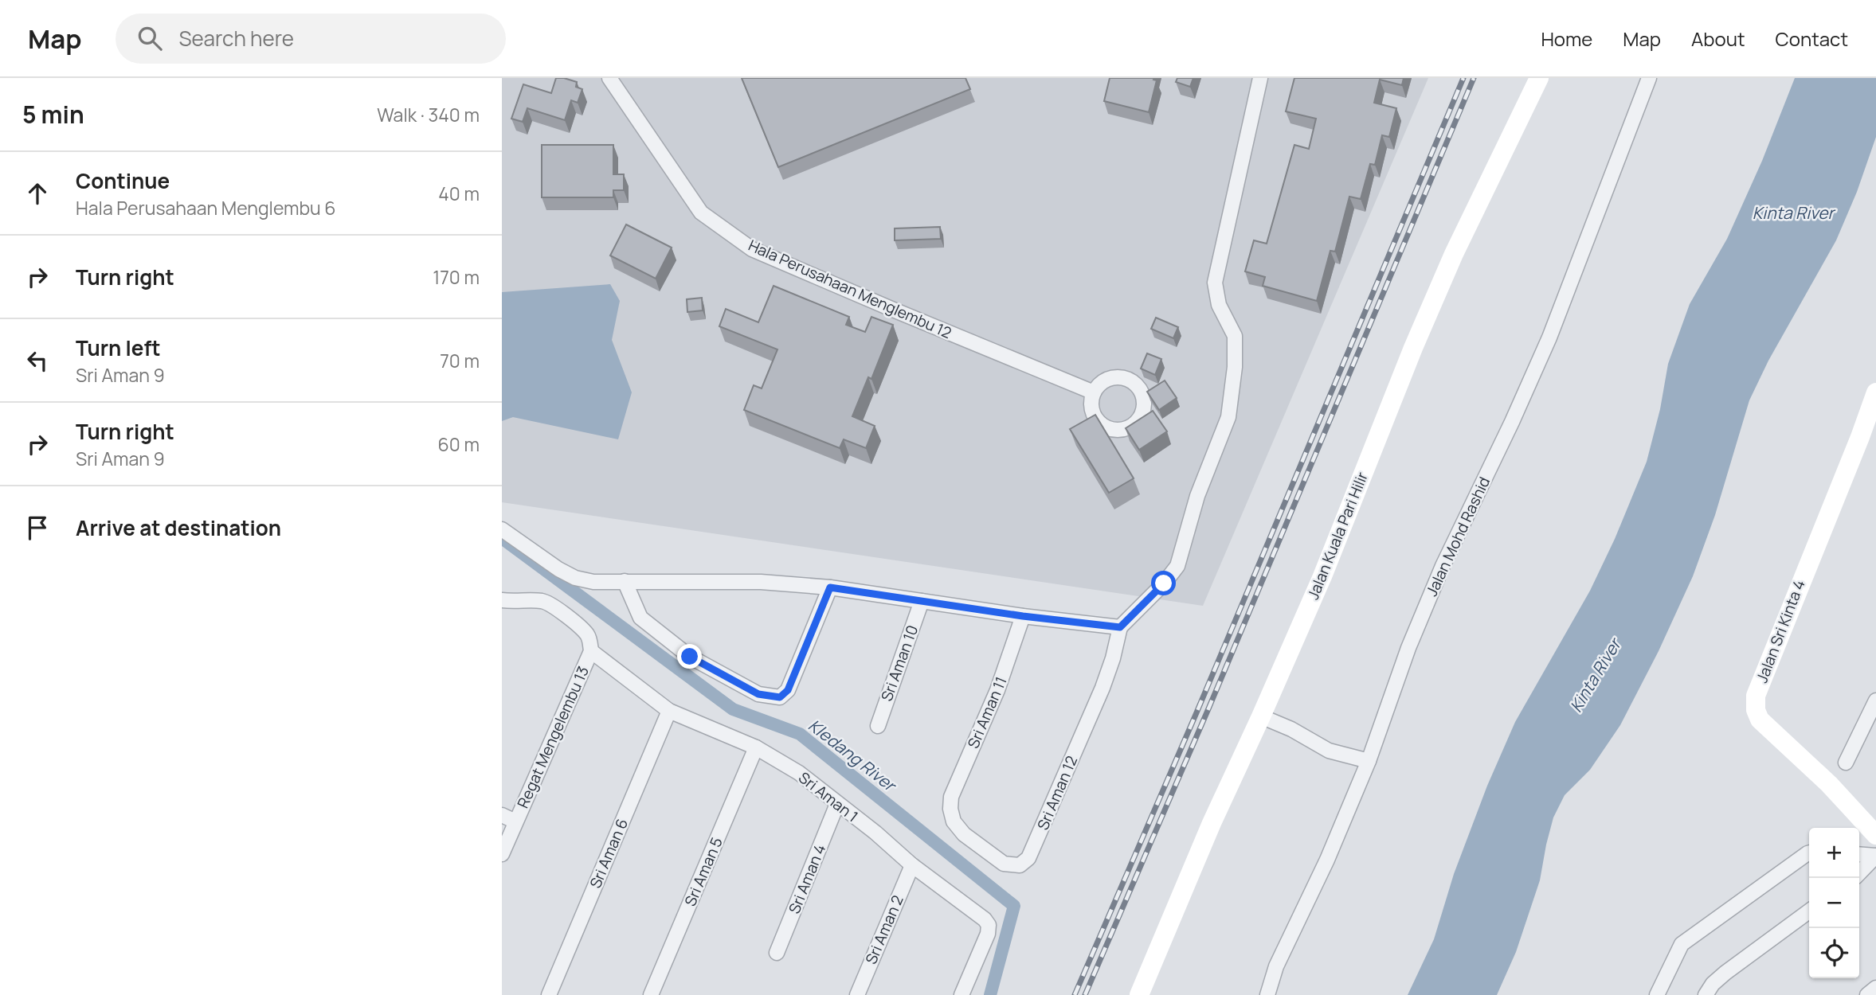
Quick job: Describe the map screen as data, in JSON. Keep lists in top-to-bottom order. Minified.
{"streets":{"street":["Hala Perusahaan Menglembu 12","Jalan Kuala Pari Hilir","Jalan Mohd Rashid","Jalan Sri Kinta 4","Sri Aman 10","Sri Aman 11","Regat Mengelembu 13","Sri Aman 12","Sri Aman 1","Sri Aman 6","Sri Aman 5","Sri Aman 4","Sri Aman 2"]},"crossings":[["Sri Aman 11","Sri Aman 12"],["Regat Mengelembu 13","Sri Aman 1"],["Sri Aman 1","Sri Aman 6"],["Sri Aman 1","Sri Aman 5"],["Sri Aman 1","Sri Aman 4"],["Sri Aman 1","Sri Aman 2"]],"water":["Kinta River","Kledang River"],"page":{"header":"Map","search":"Search here","nav":["Home","Map","About","Contact"],"heading":["5 min","Walk · 340 m"],"list":[["Continue","Hala Perusahaan Menglembu 6","40 m"],["Turn right","170 m"],["Turn left","Sri Aman 9","70 m"],["Turn right","Sri Aman 9","60 m"],"Arrive at destination"],"map_buttons":["+","−"]}}
